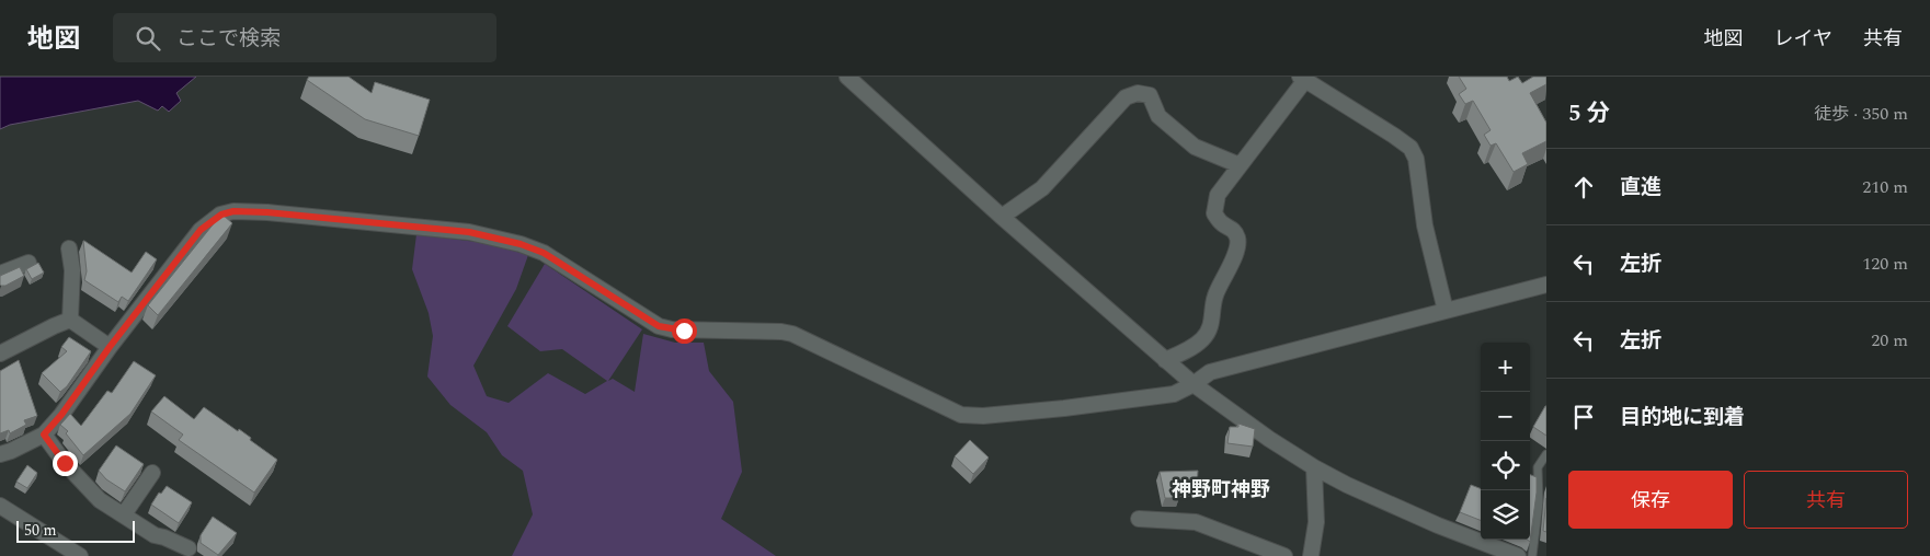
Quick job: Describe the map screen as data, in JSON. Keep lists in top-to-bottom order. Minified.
{"districts":["神野町神野"],"scale_bar":"50 m","page":{"header":"地図","search":"ここで検索","nav":["地図","レイヤ","共有"],"heading":["5 分","徒歩 · 350 m"],"list":[["直進","210 m"],["左折","120 m"],["左折","20 m"],"目的地に到着"],"map_buttons":["+","−"],"buttons":["保存","共有"],"scale":"50 m"}}
